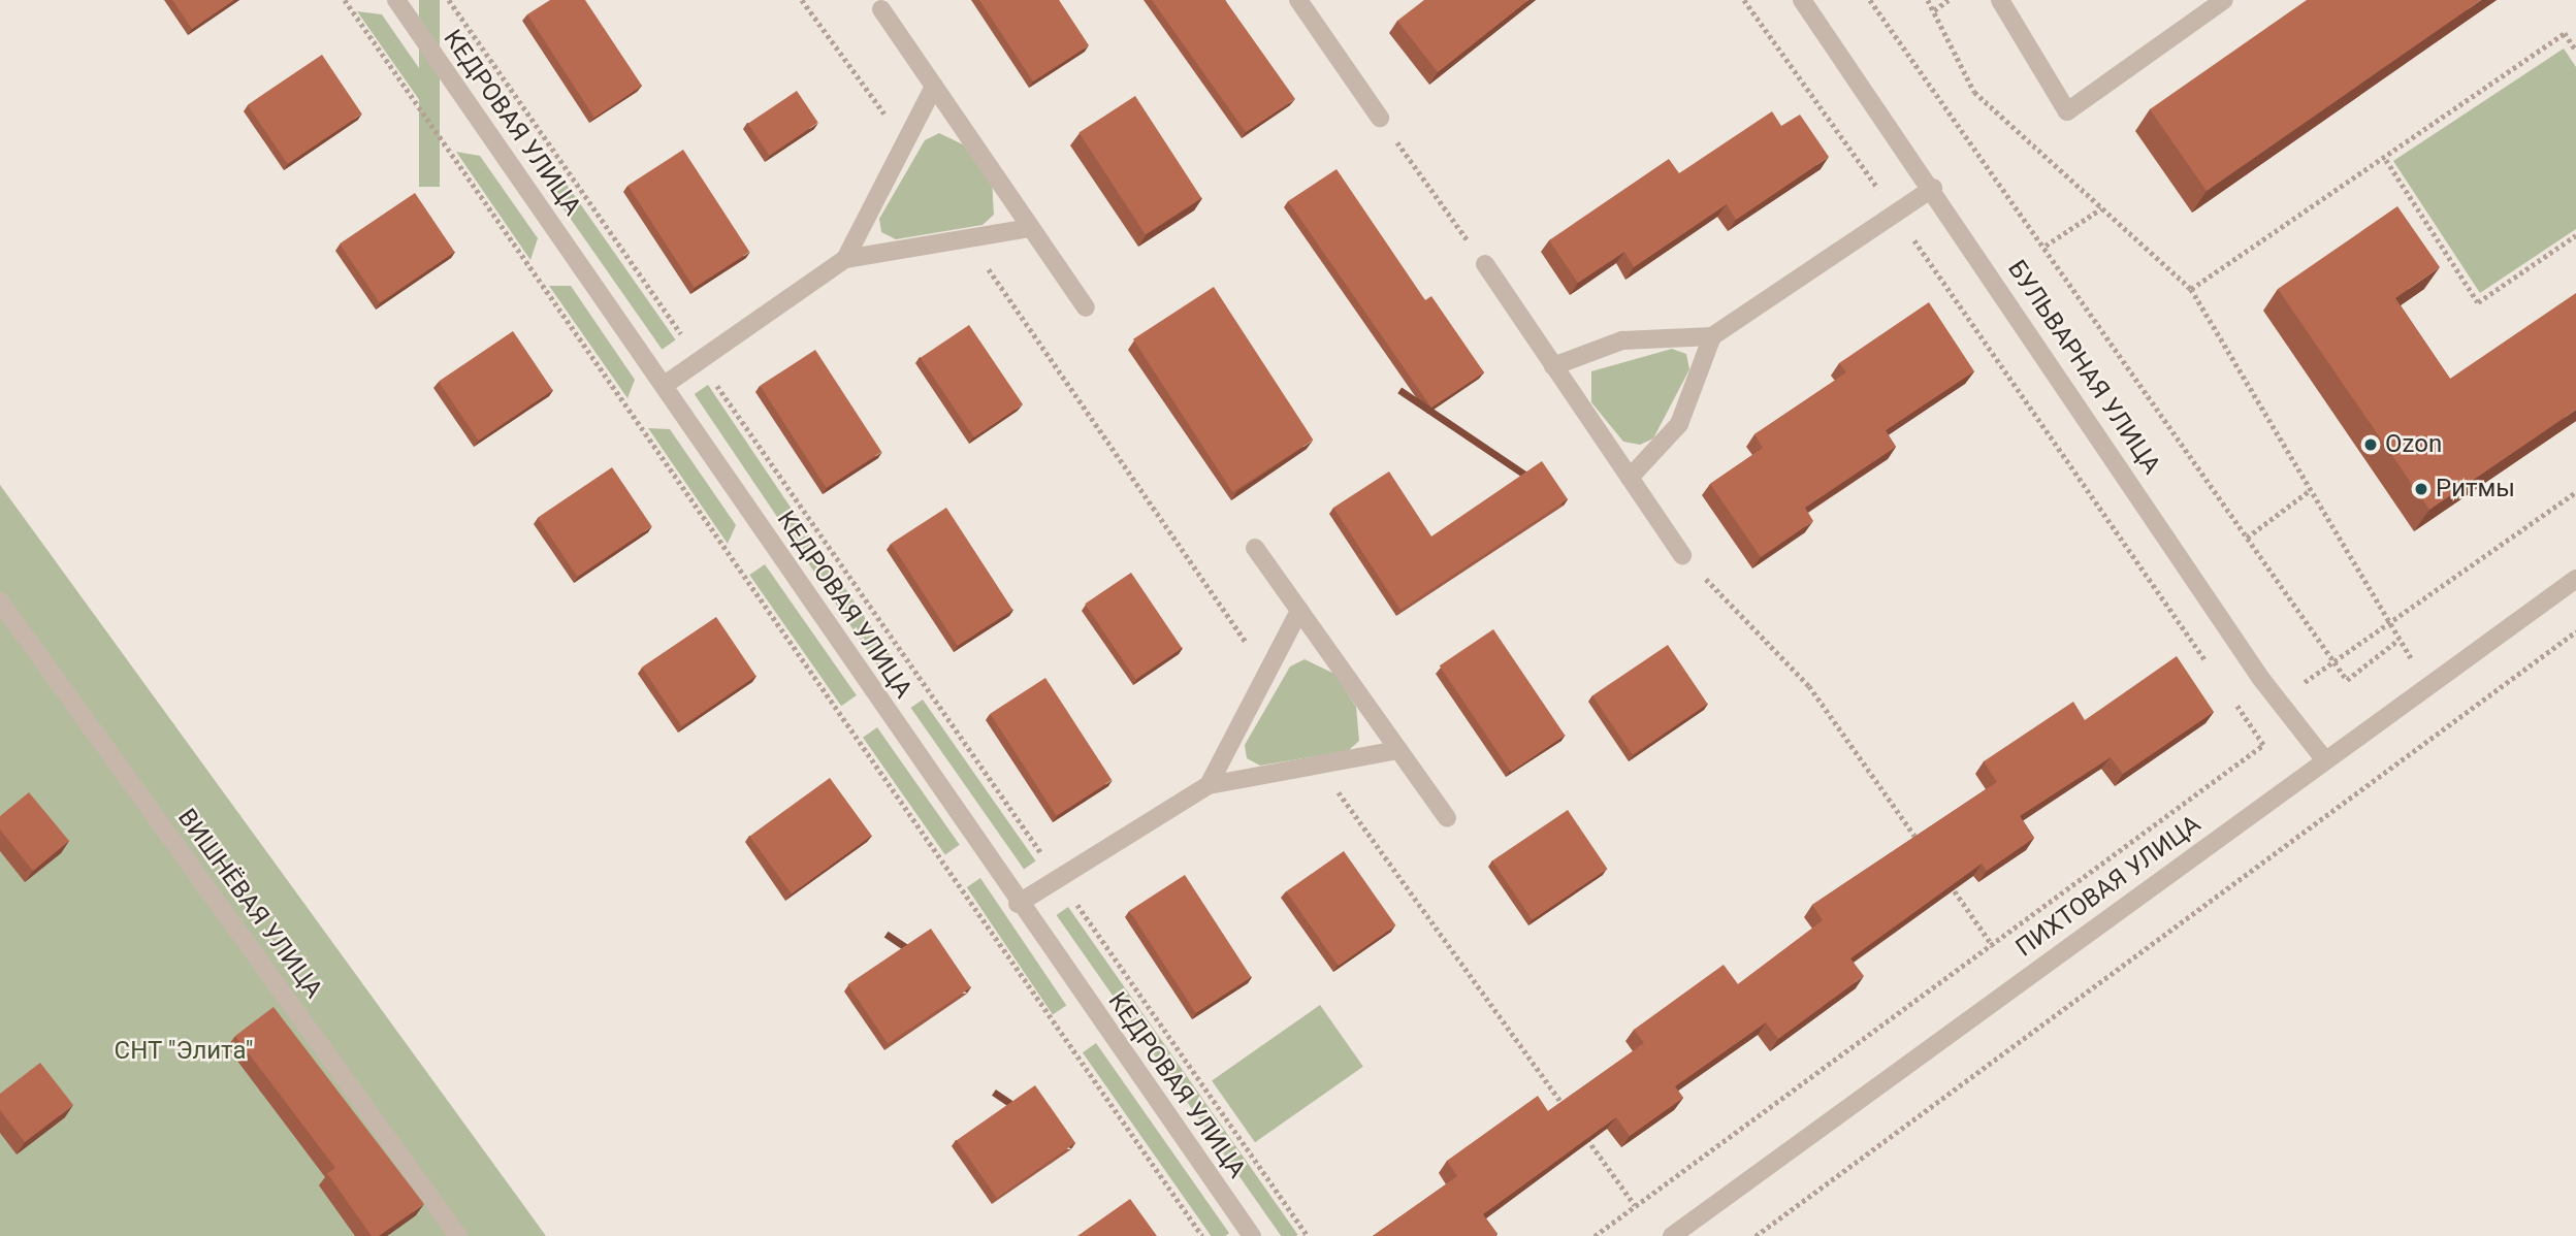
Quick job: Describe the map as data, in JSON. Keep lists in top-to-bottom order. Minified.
{"streets":{"street":["КЕДРОВАЯ УЛИЦА","БУЛЬВАРНАЯ УЛИЦА","ПИХТОВАЯ УЛИЦА","ВИШНЁВАЯ УЛИЦА"]},"crossings":[["БУЛЬВАРНАЯ УЛИЦА","ПИХТОВАЯ УЛИЦА"]],"parks":["СНТ \"Элита\""],"places":["Ozon","Ритмы"]}
